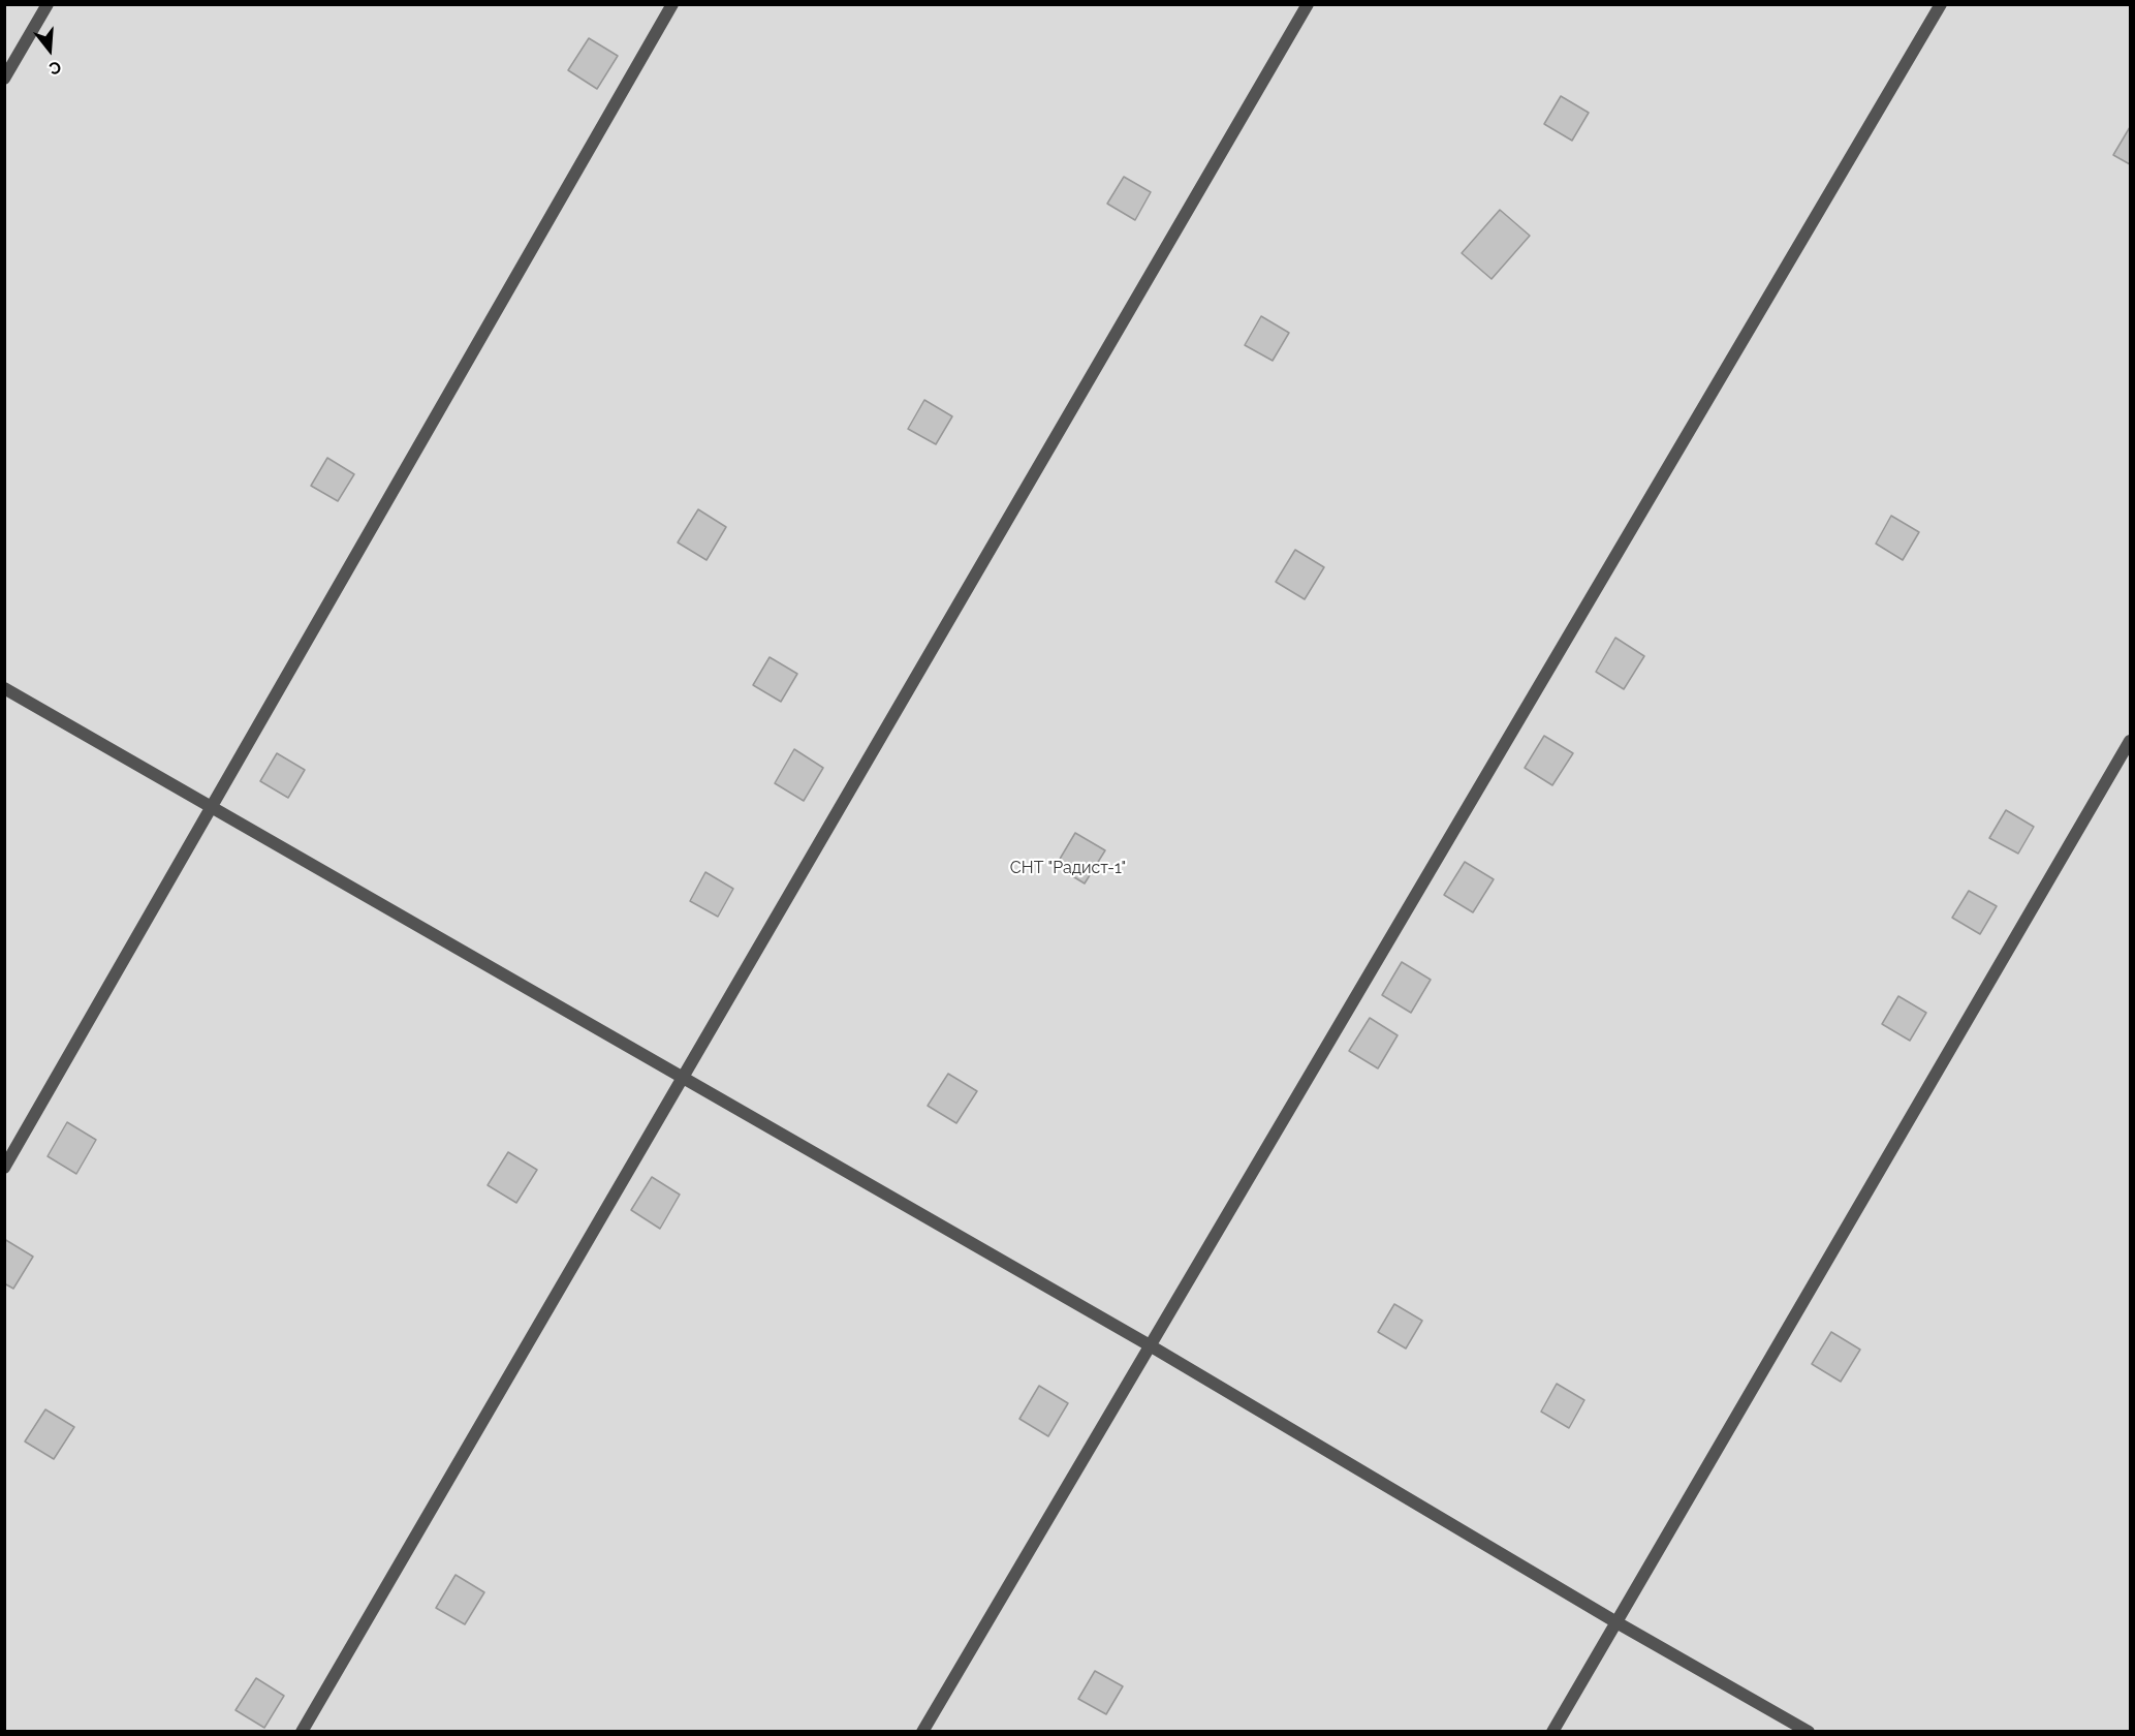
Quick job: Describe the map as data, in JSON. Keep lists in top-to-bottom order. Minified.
{"parks":["СНТ \"Радист-1\""],"north":"bottom"}
